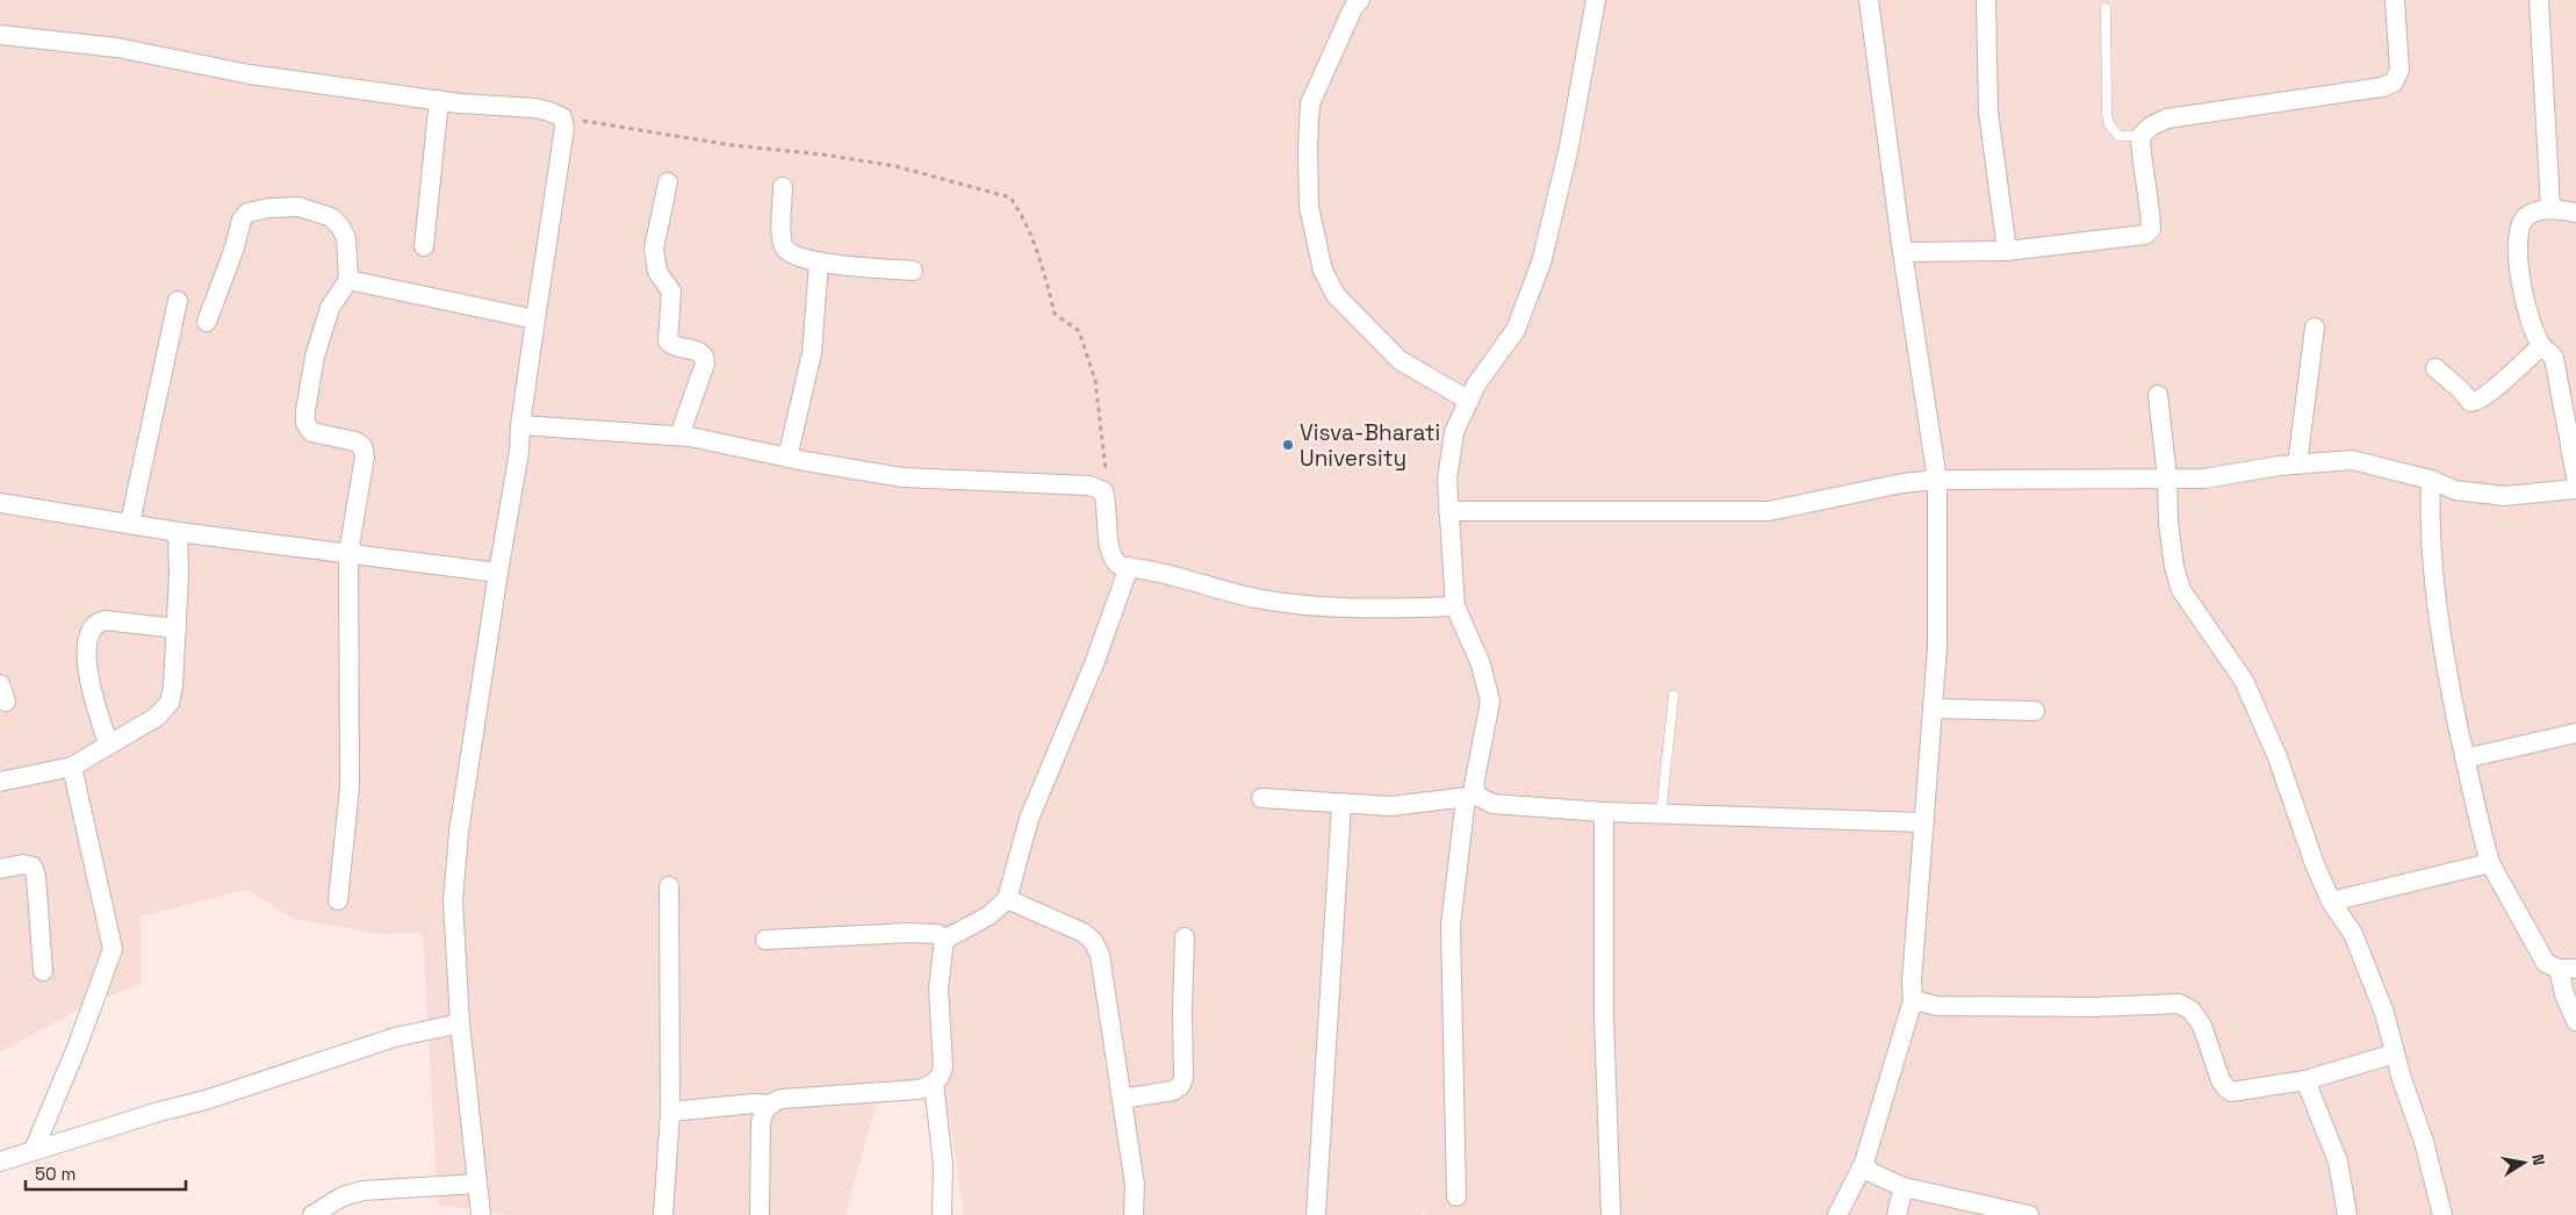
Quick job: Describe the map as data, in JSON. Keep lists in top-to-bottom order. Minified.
{"places":["Visva-Bharati University"],"scale_bar":"50 m","north":"right"}
